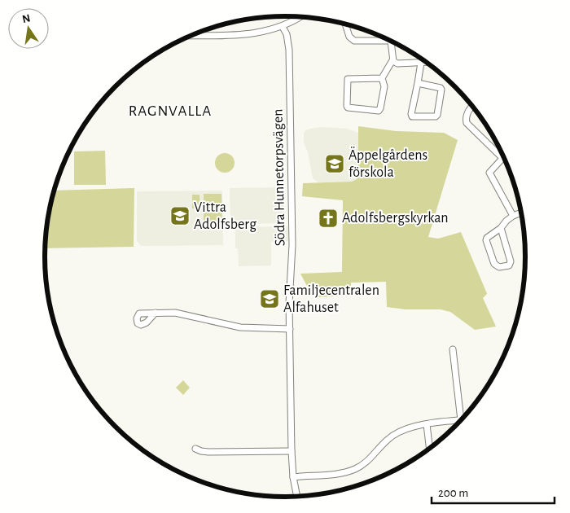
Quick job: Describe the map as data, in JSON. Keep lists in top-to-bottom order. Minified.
{"streets":{"street":["Södra Hunnetorpsvägen"]},"districts":["RAGNVALLA"],"places":{"school or university":["Äppelgårdens förskola","Vittra Adolfsberg","Familjecentralen Alfahuset"],"church":["Adolfsbergskyrkan"]},"scale_bar":"200 m","north":"top"}
